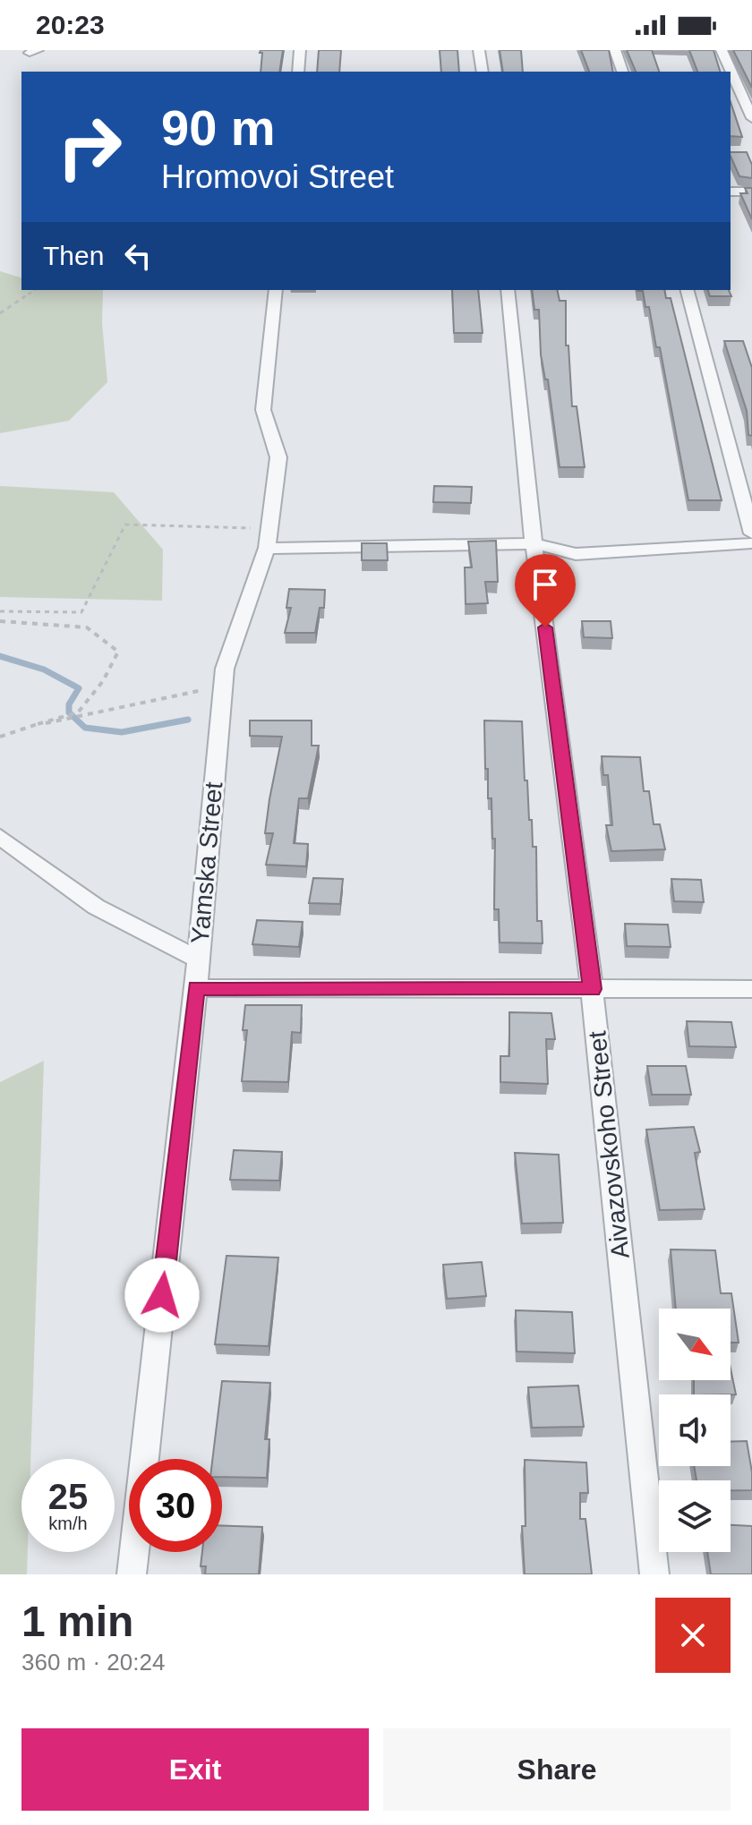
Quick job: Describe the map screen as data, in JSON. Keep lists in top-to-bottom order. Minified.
{"streets":{"street":["Yamska Street","Aivazovskoho Street"]},"north":"bottom right","page":{"status":"20:23","turn":["90 m","Hromovoi Street"],"then":"Then","speed":"25 km/h","limit":"30","heading":["1 min","360 m · 20:24"],"buttons":["Exit","Share"]}}
